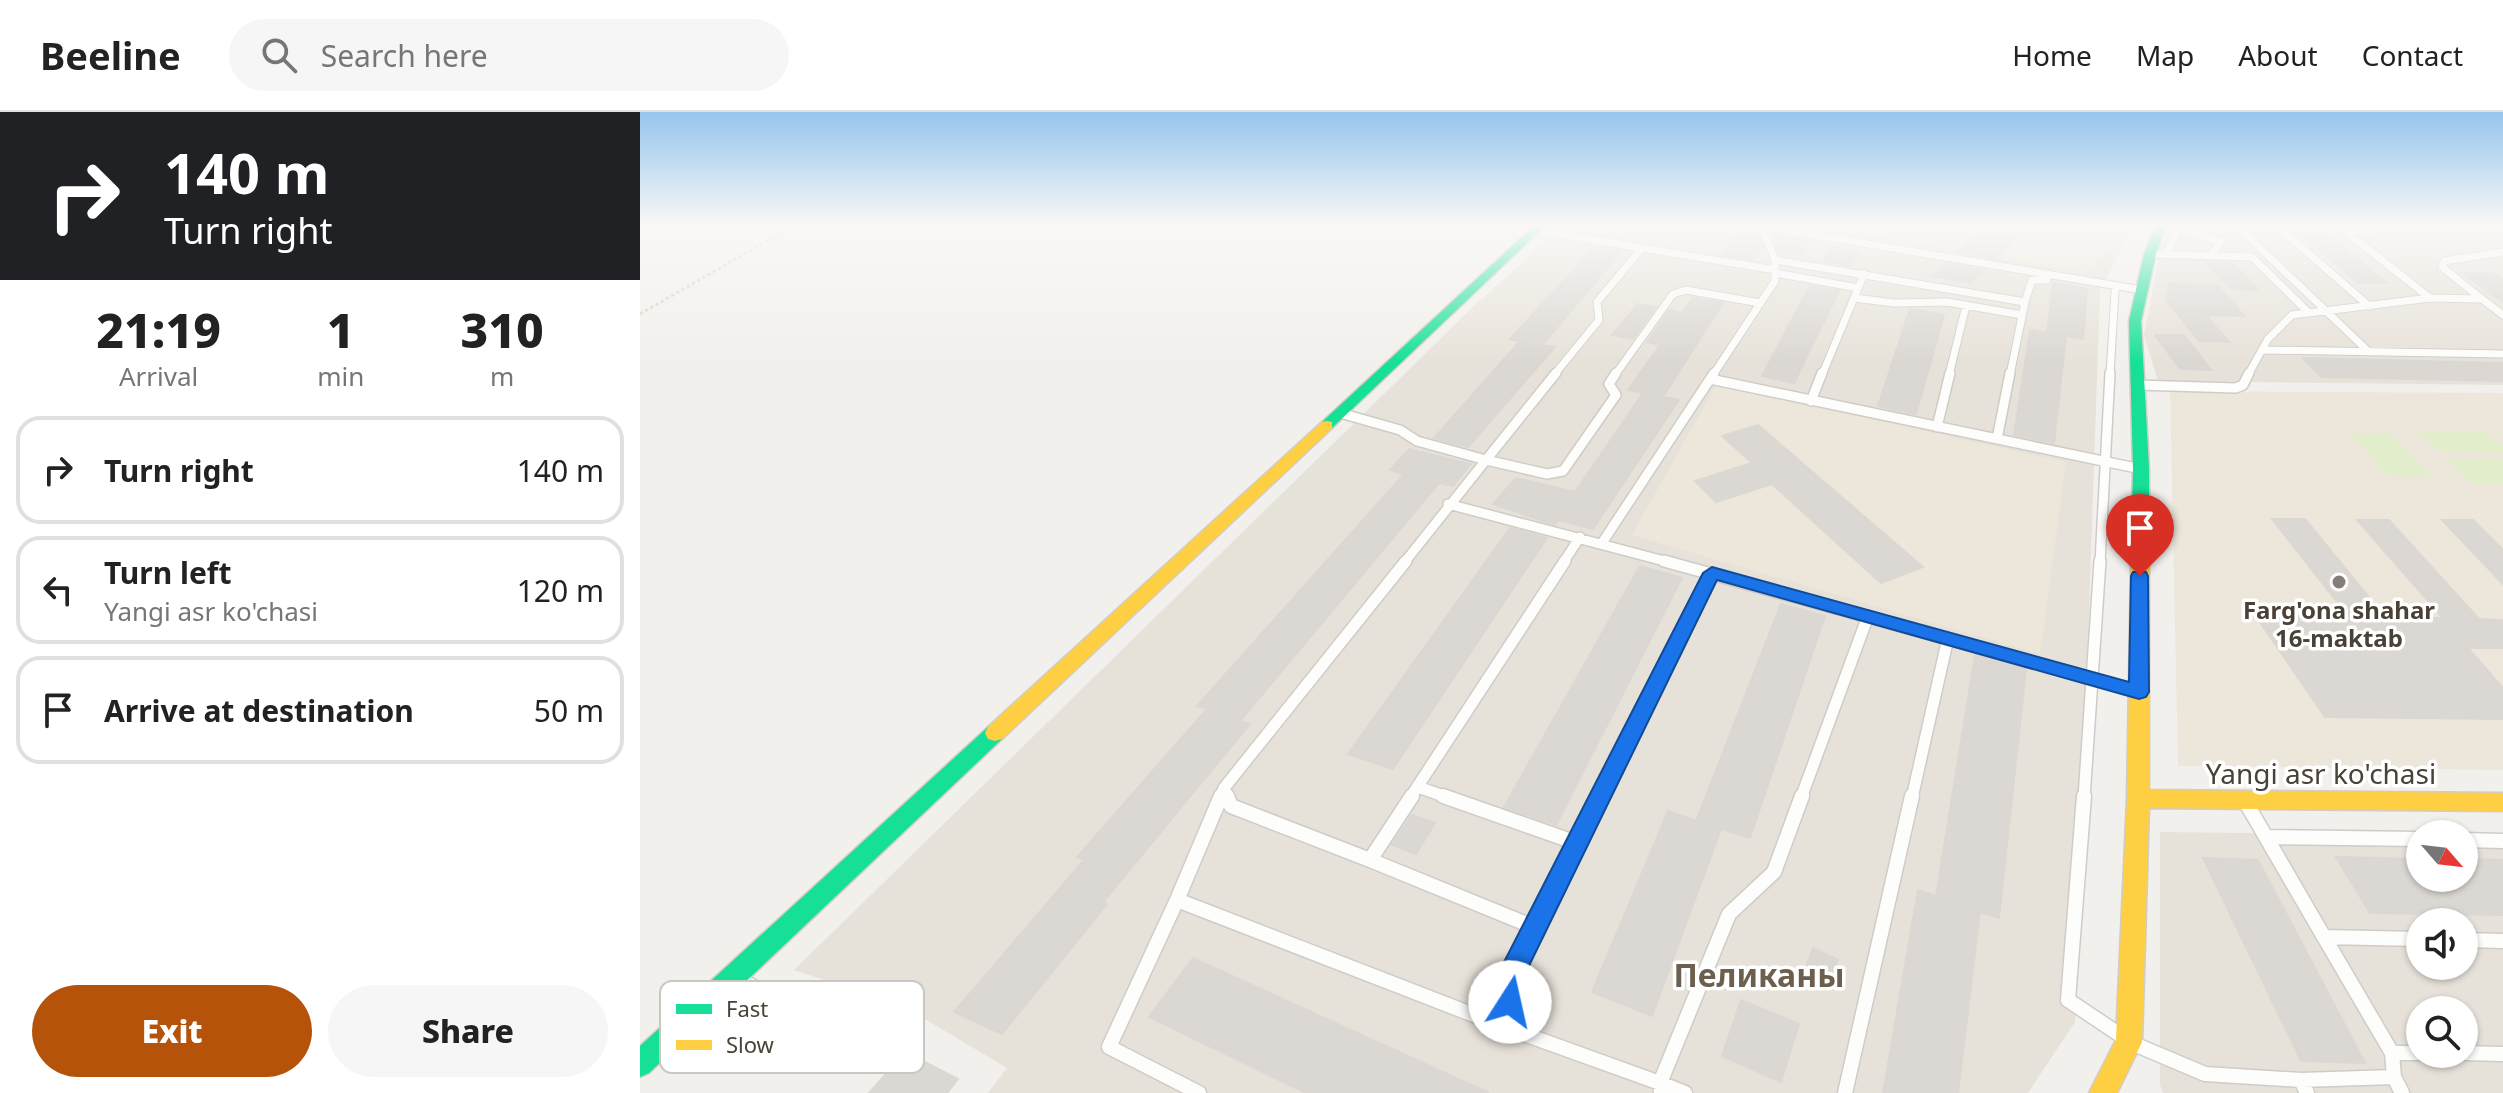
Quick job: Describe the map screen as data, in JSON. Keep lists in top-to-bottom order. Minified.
{"streets":{"street":["Yangi asr ko'chasi"]},"districts":["Пеликаны"],"places":["Farg'ona shahar 16-maktab"],"legend":["Fast","Slow"],"north":"bottom right","page":{"header":"Beeline","search":"Search here","nav":["Home","Map","About","Contact"],"turn":["140 m","Turn right"],"eta":["21:19","Arrival","1","min","310","m"],"list":[{"name":"Turn right","value":"140 m"},{"name":"Turn left","note":"Yangi asr ko'chasi","value":"120 m"},{"name":"Arrive at destination","value":"50 m"}],"buttons":["Exit","Share"]}}
